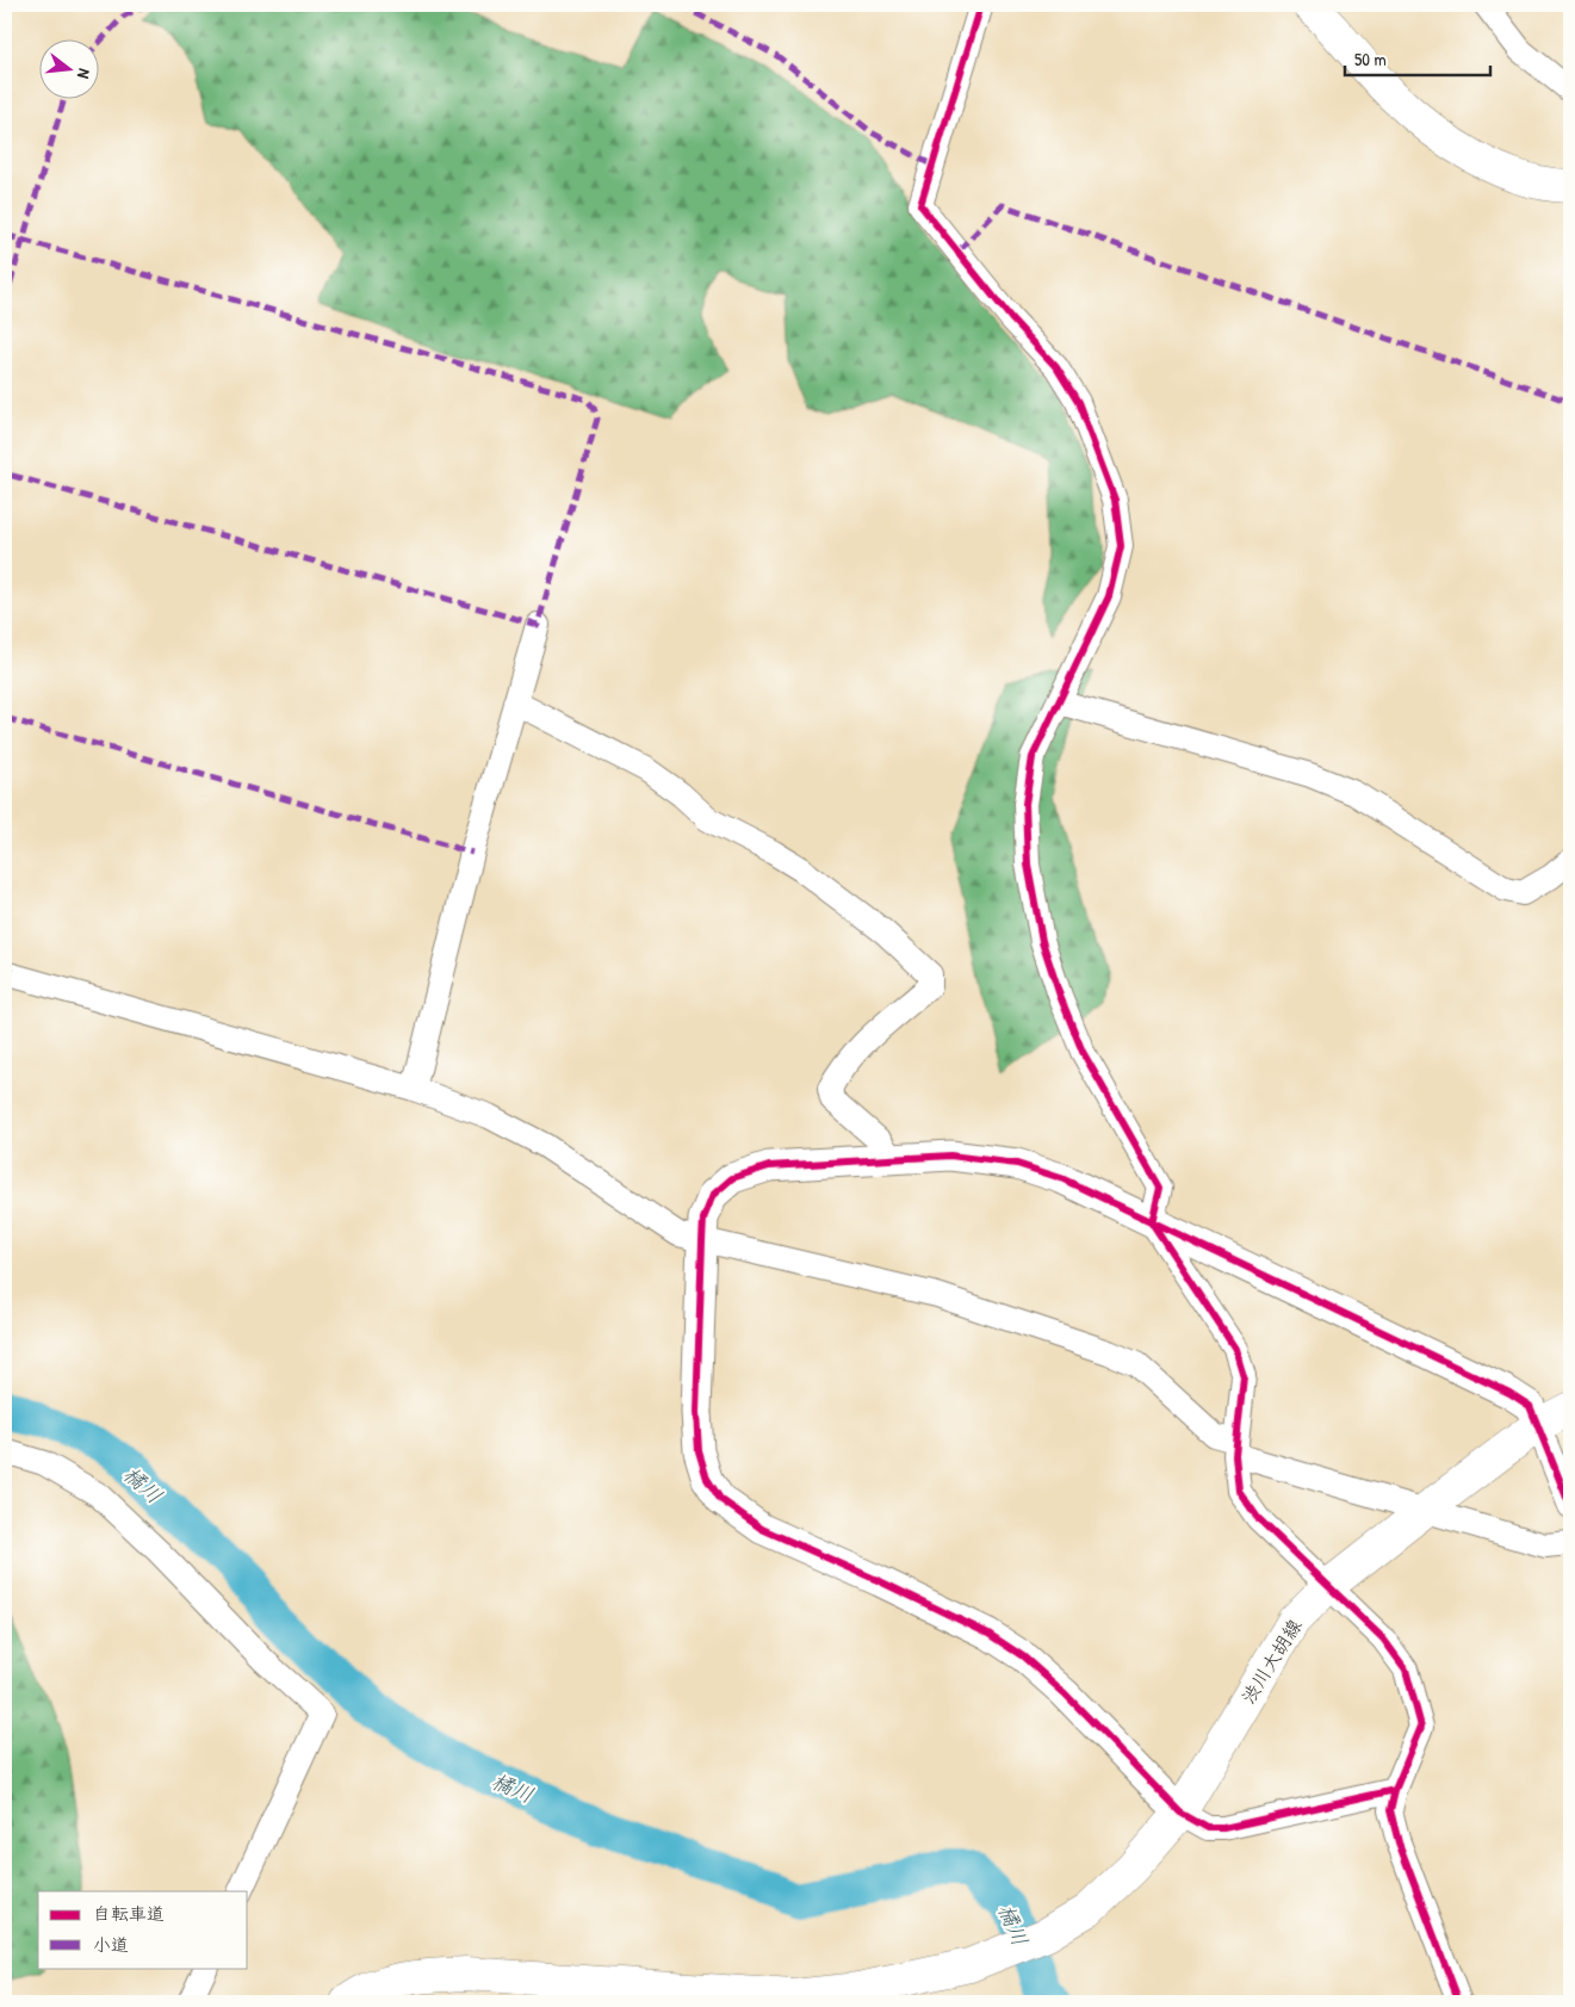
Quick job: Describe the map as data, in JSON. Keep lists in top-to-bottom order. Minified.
{"streets":{"main road":["渋川大胡線"]},"water":["橘川"],"legend":["自転車道","小道"],"scale_bar":"50 m","north":"right"}
